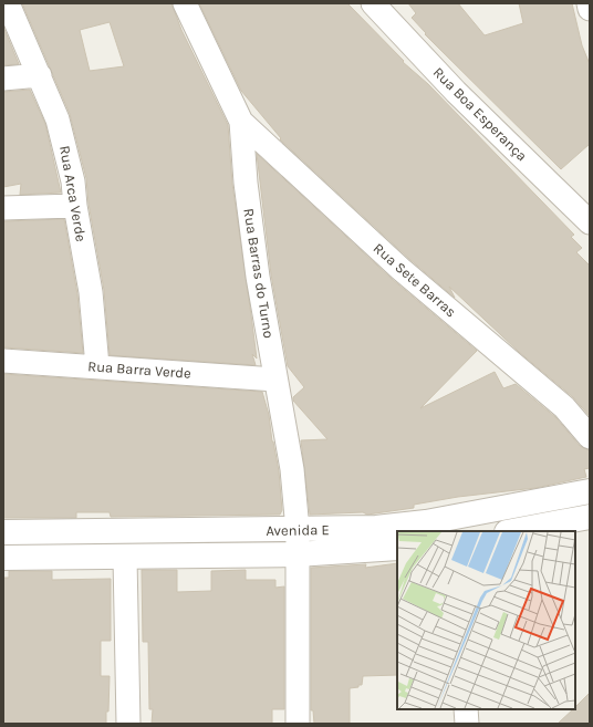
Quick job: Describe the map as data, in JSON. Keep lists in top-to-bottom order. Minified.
{"streets":{"street":["Rua Boa Esperança","Rua Arca Verde","Rua Barras do Turno","Rua Sete Barras","Rua Barra Verde","Avenida E"]},"crossings":[["Rua Arca Verde","Rua Barra Verde"],["Rua Barras do Turno","Rua Sete Barras"],["Rua Barras do Turno","Rua Barra Verde"],["Rua Barras do Turno","Avenida E"]]}
